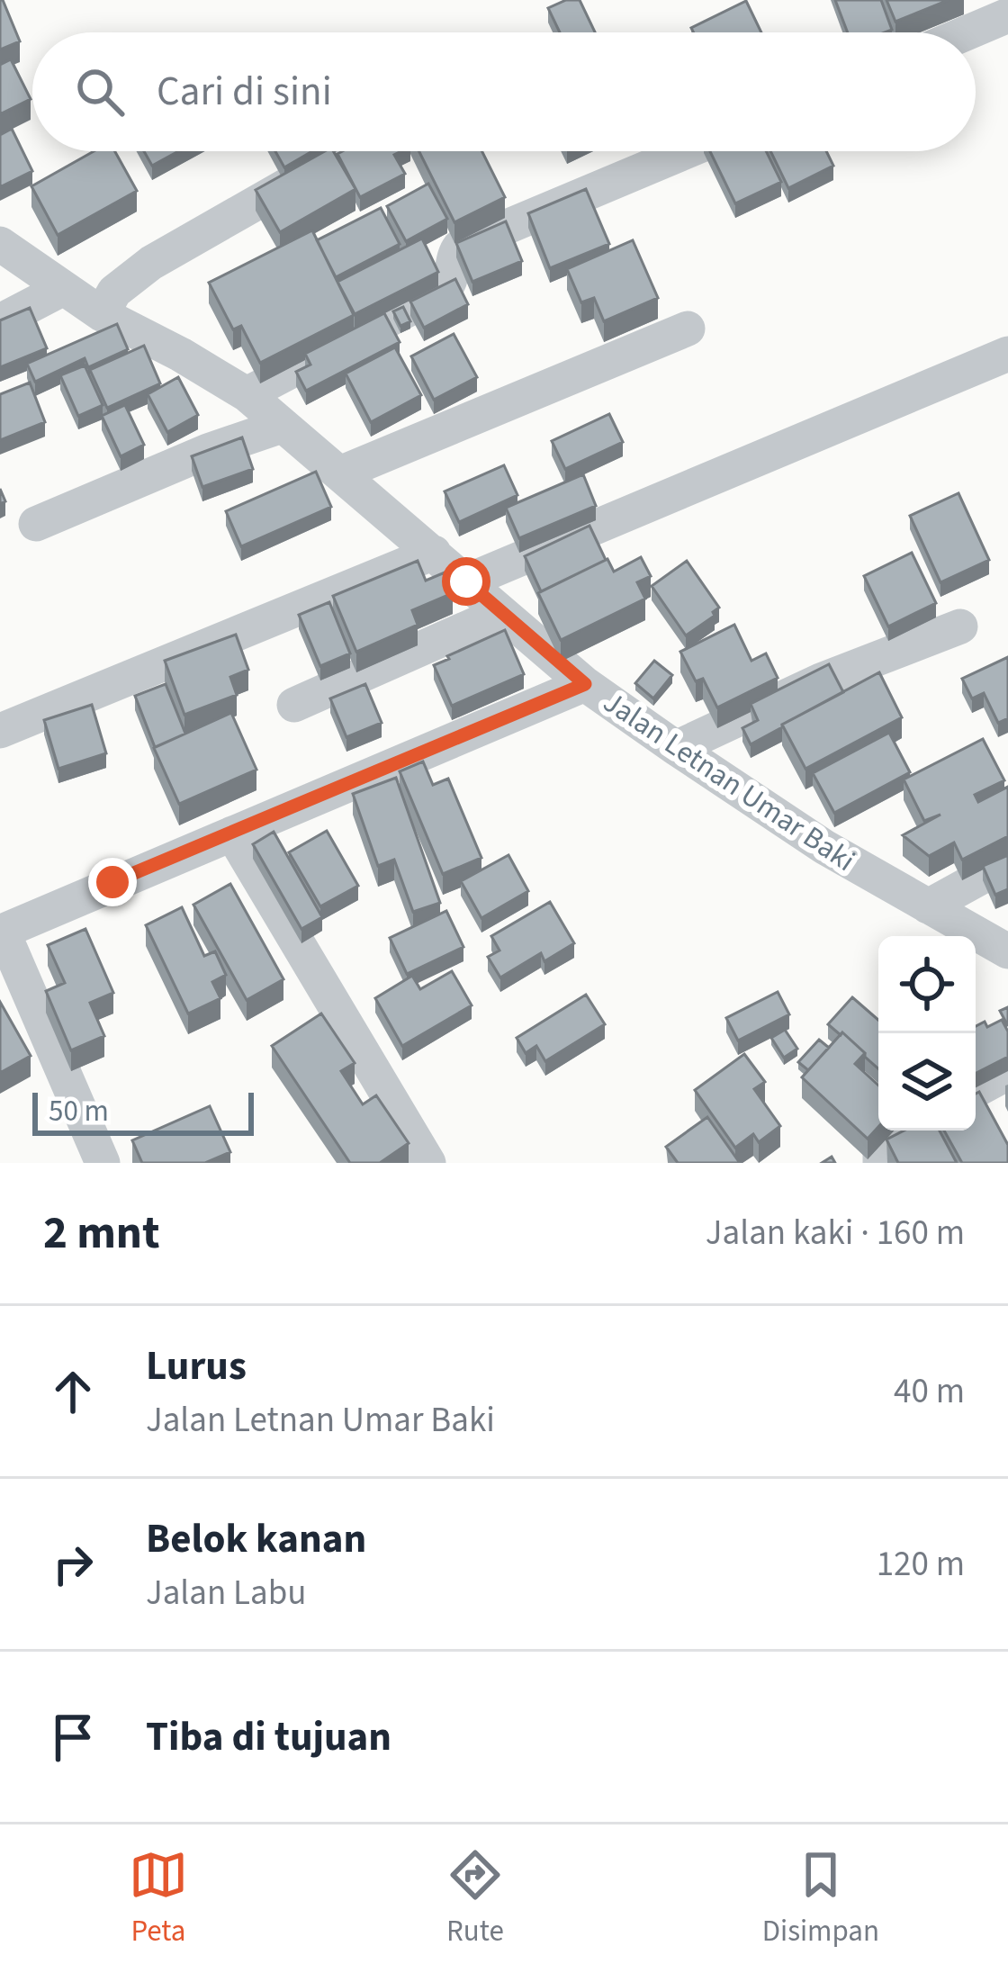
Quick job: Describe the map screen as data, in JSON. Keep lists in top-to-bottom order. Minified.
{"streets":{"street":["Jalan Letnan Umar Baki"]},"scale_bar":"50 m","page":{"search":"Cari di sini","scale":"50 m","heading":["2 mnt","Jalan kaki · 160 m"],"list":[["Lurus","Jalan Letnan Umar Baki","40 m"],["Belok kanan","Jalan Labu","120 m"],"Tiba di tujuan"],"nav":["Peta","Rute","Disimpan"]}}
